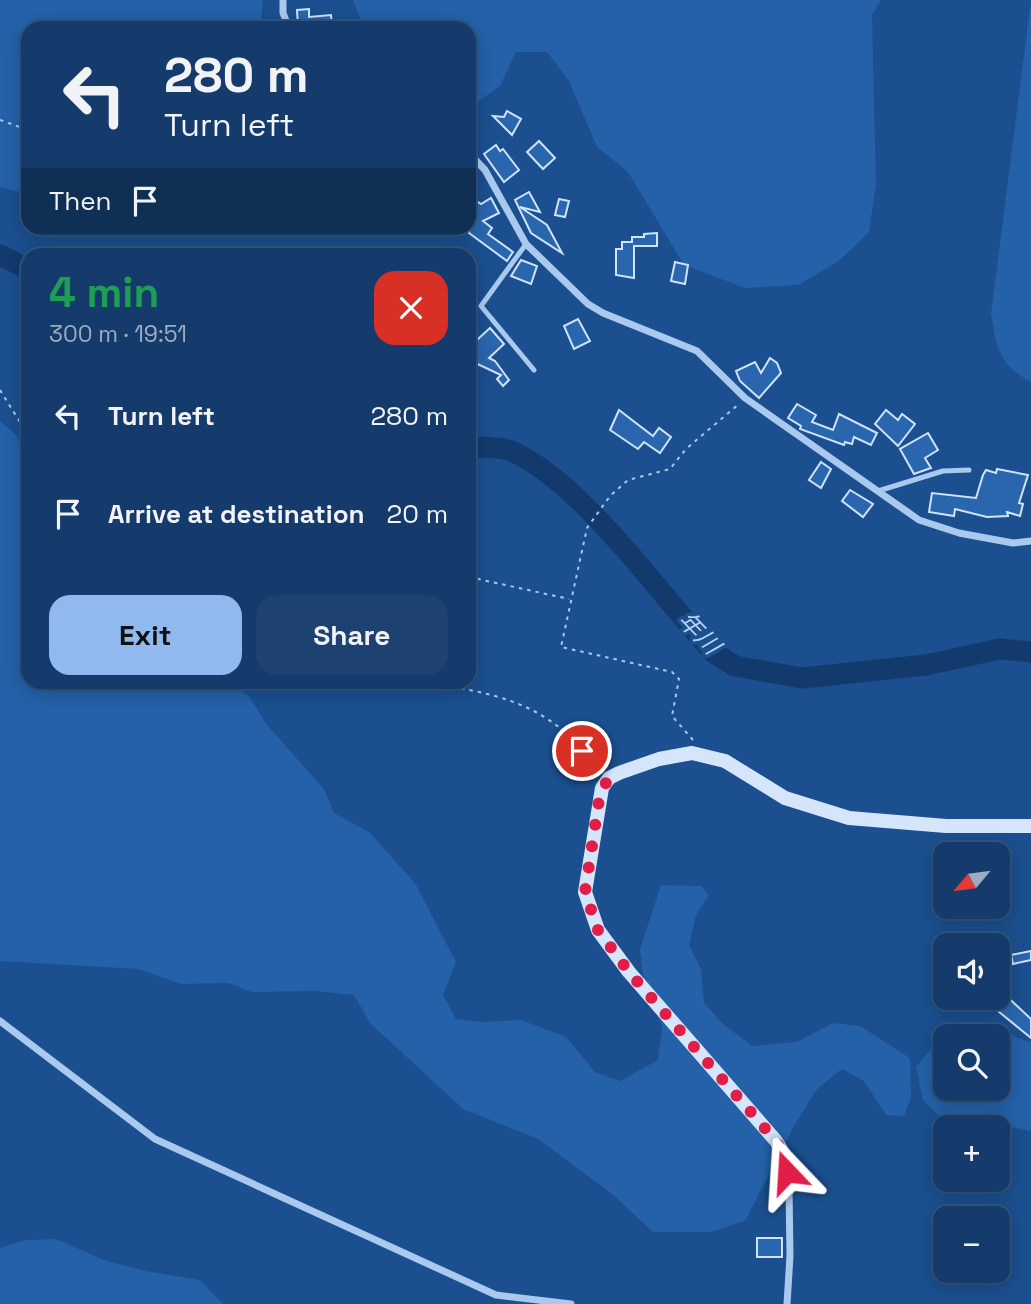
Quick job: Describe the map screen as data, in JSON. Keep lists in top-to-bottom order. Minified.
{"water":["年川"],"north":"bottom left","page":{"turn":["280 m","Turn left"],"then":"Then","heading":["4 min","300 m · 19:51"],"list":[{"name":"Turn left","value":"280 m"},{"name":"Arrive at destination","value":"20 m"}],"buttons":["Exit","Share"],"map_buttons":["+","−"]}}
